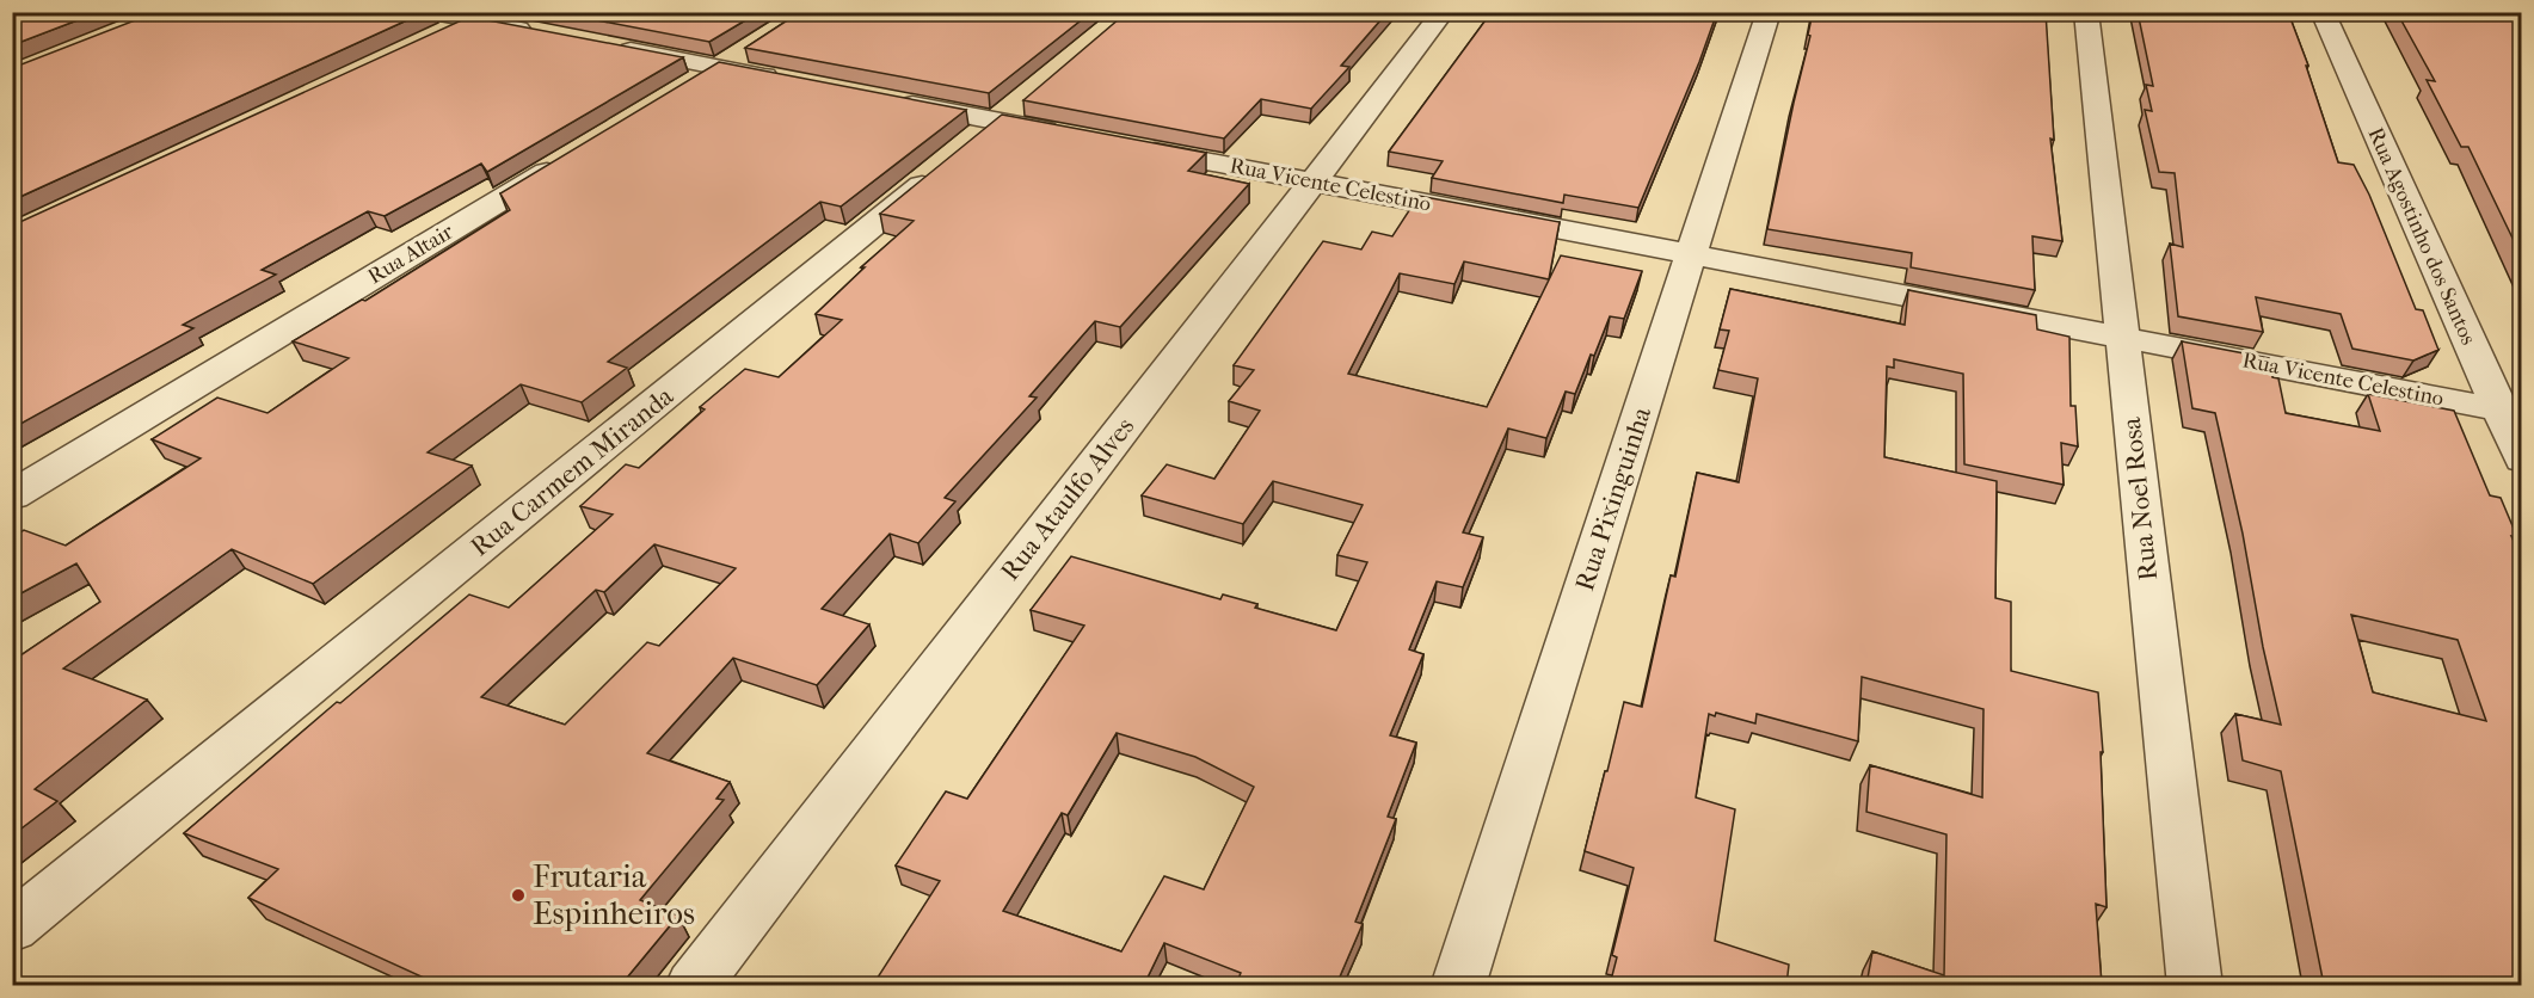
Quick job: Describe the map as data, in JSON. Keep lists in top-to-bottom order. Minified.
{"streets":{"street":["Rua Vicente Celestino","Rua Agostinho dos Santos","Rua Altair","Rua Carmem Miranda","Rua Ataulfo Alves","Rua Pixinguinha","Rua Noel Rosa"]},"crossings":[["Rua Vicente Celestino","Rua Agostinho dos Santos"],["Rua Vicente Celestino","Rua Ataulfo Alves"],["Rua Vicente Celestino","Rua Pixinguinha"],["Rua Vicente Celestino","Rua Noel Rosa"]],"places":["Frutaria Espinheiros"]}
